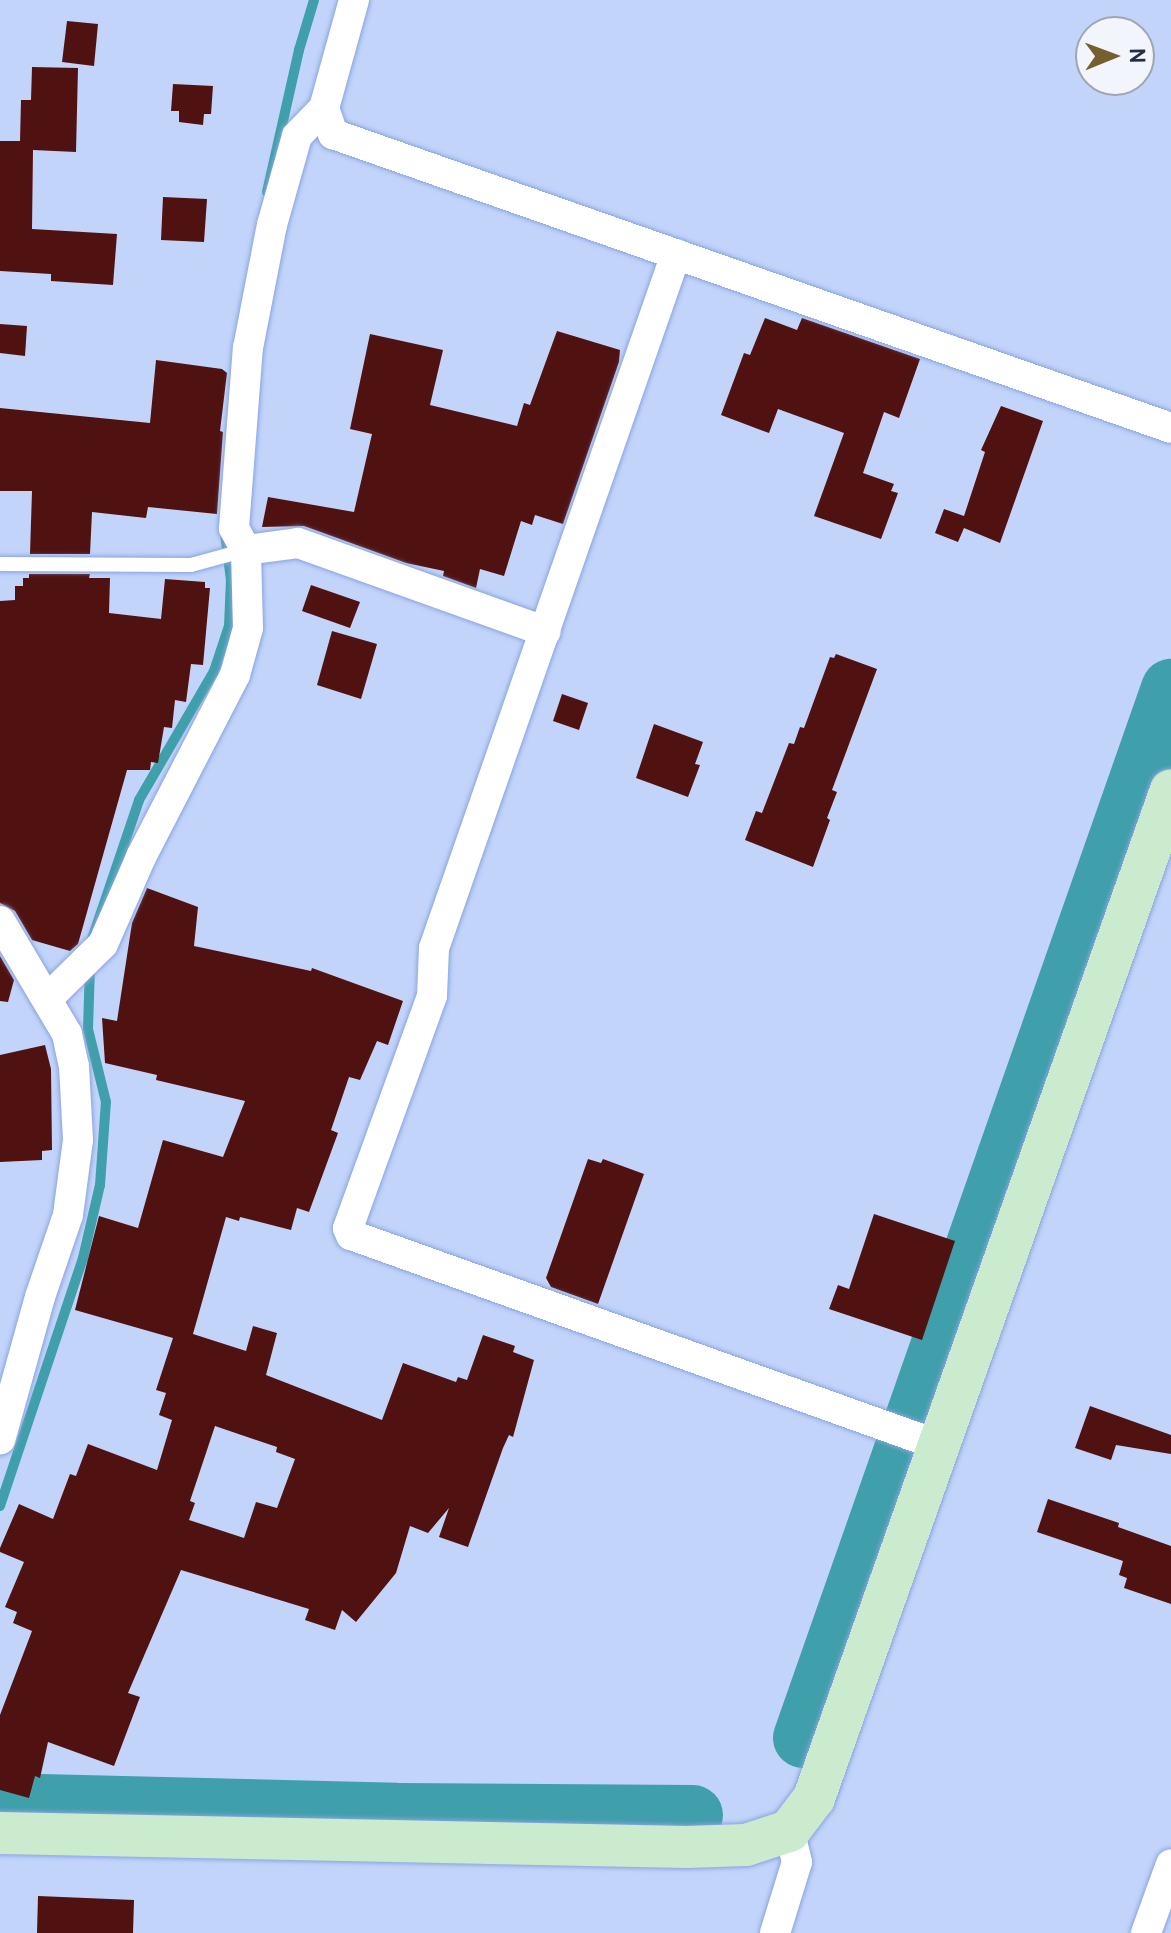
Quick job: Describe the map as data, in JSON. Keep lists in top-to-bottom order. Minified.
{"north":"right"}
